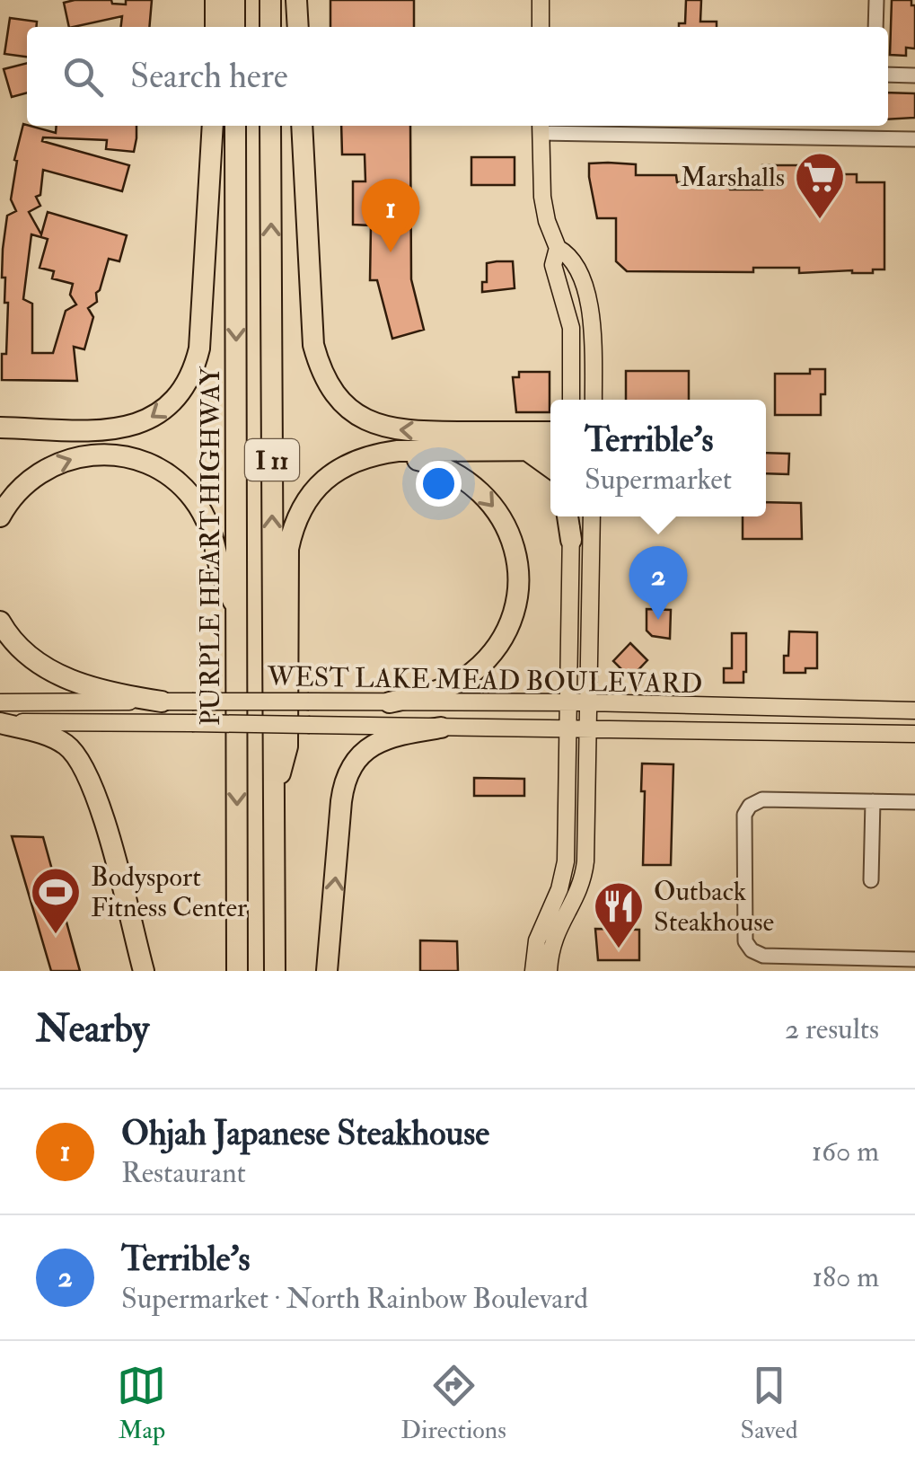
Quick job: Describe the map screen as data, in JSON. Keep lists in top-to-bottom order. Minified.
{"streets":{"highway":["I 11","PURPLE HEART HIGHWAY"],"main road":["WEST LAKE MEAD BOULEVARD"]},"places":{"supermarket":["Marshalls"],"sports":["Bodysport Fitness Center"],"restaurant":["Outback Steakhouse"]},"page":{"search":"Search here","pins":["1","2"],"popup":["Terrible's","Supermarket"],"heading":["Nearby","2 results"],"list":[{"mark":"1","name":"Ohjah Japanese Steakhouse","note":"Restaurant","value":"160 m"},{"mark":"2","name":"Terrible's","note":"Supermarket · North Rainbow Boulevard","value":"180 m"}],"nav":["Map","Directions","Saved"]}}
